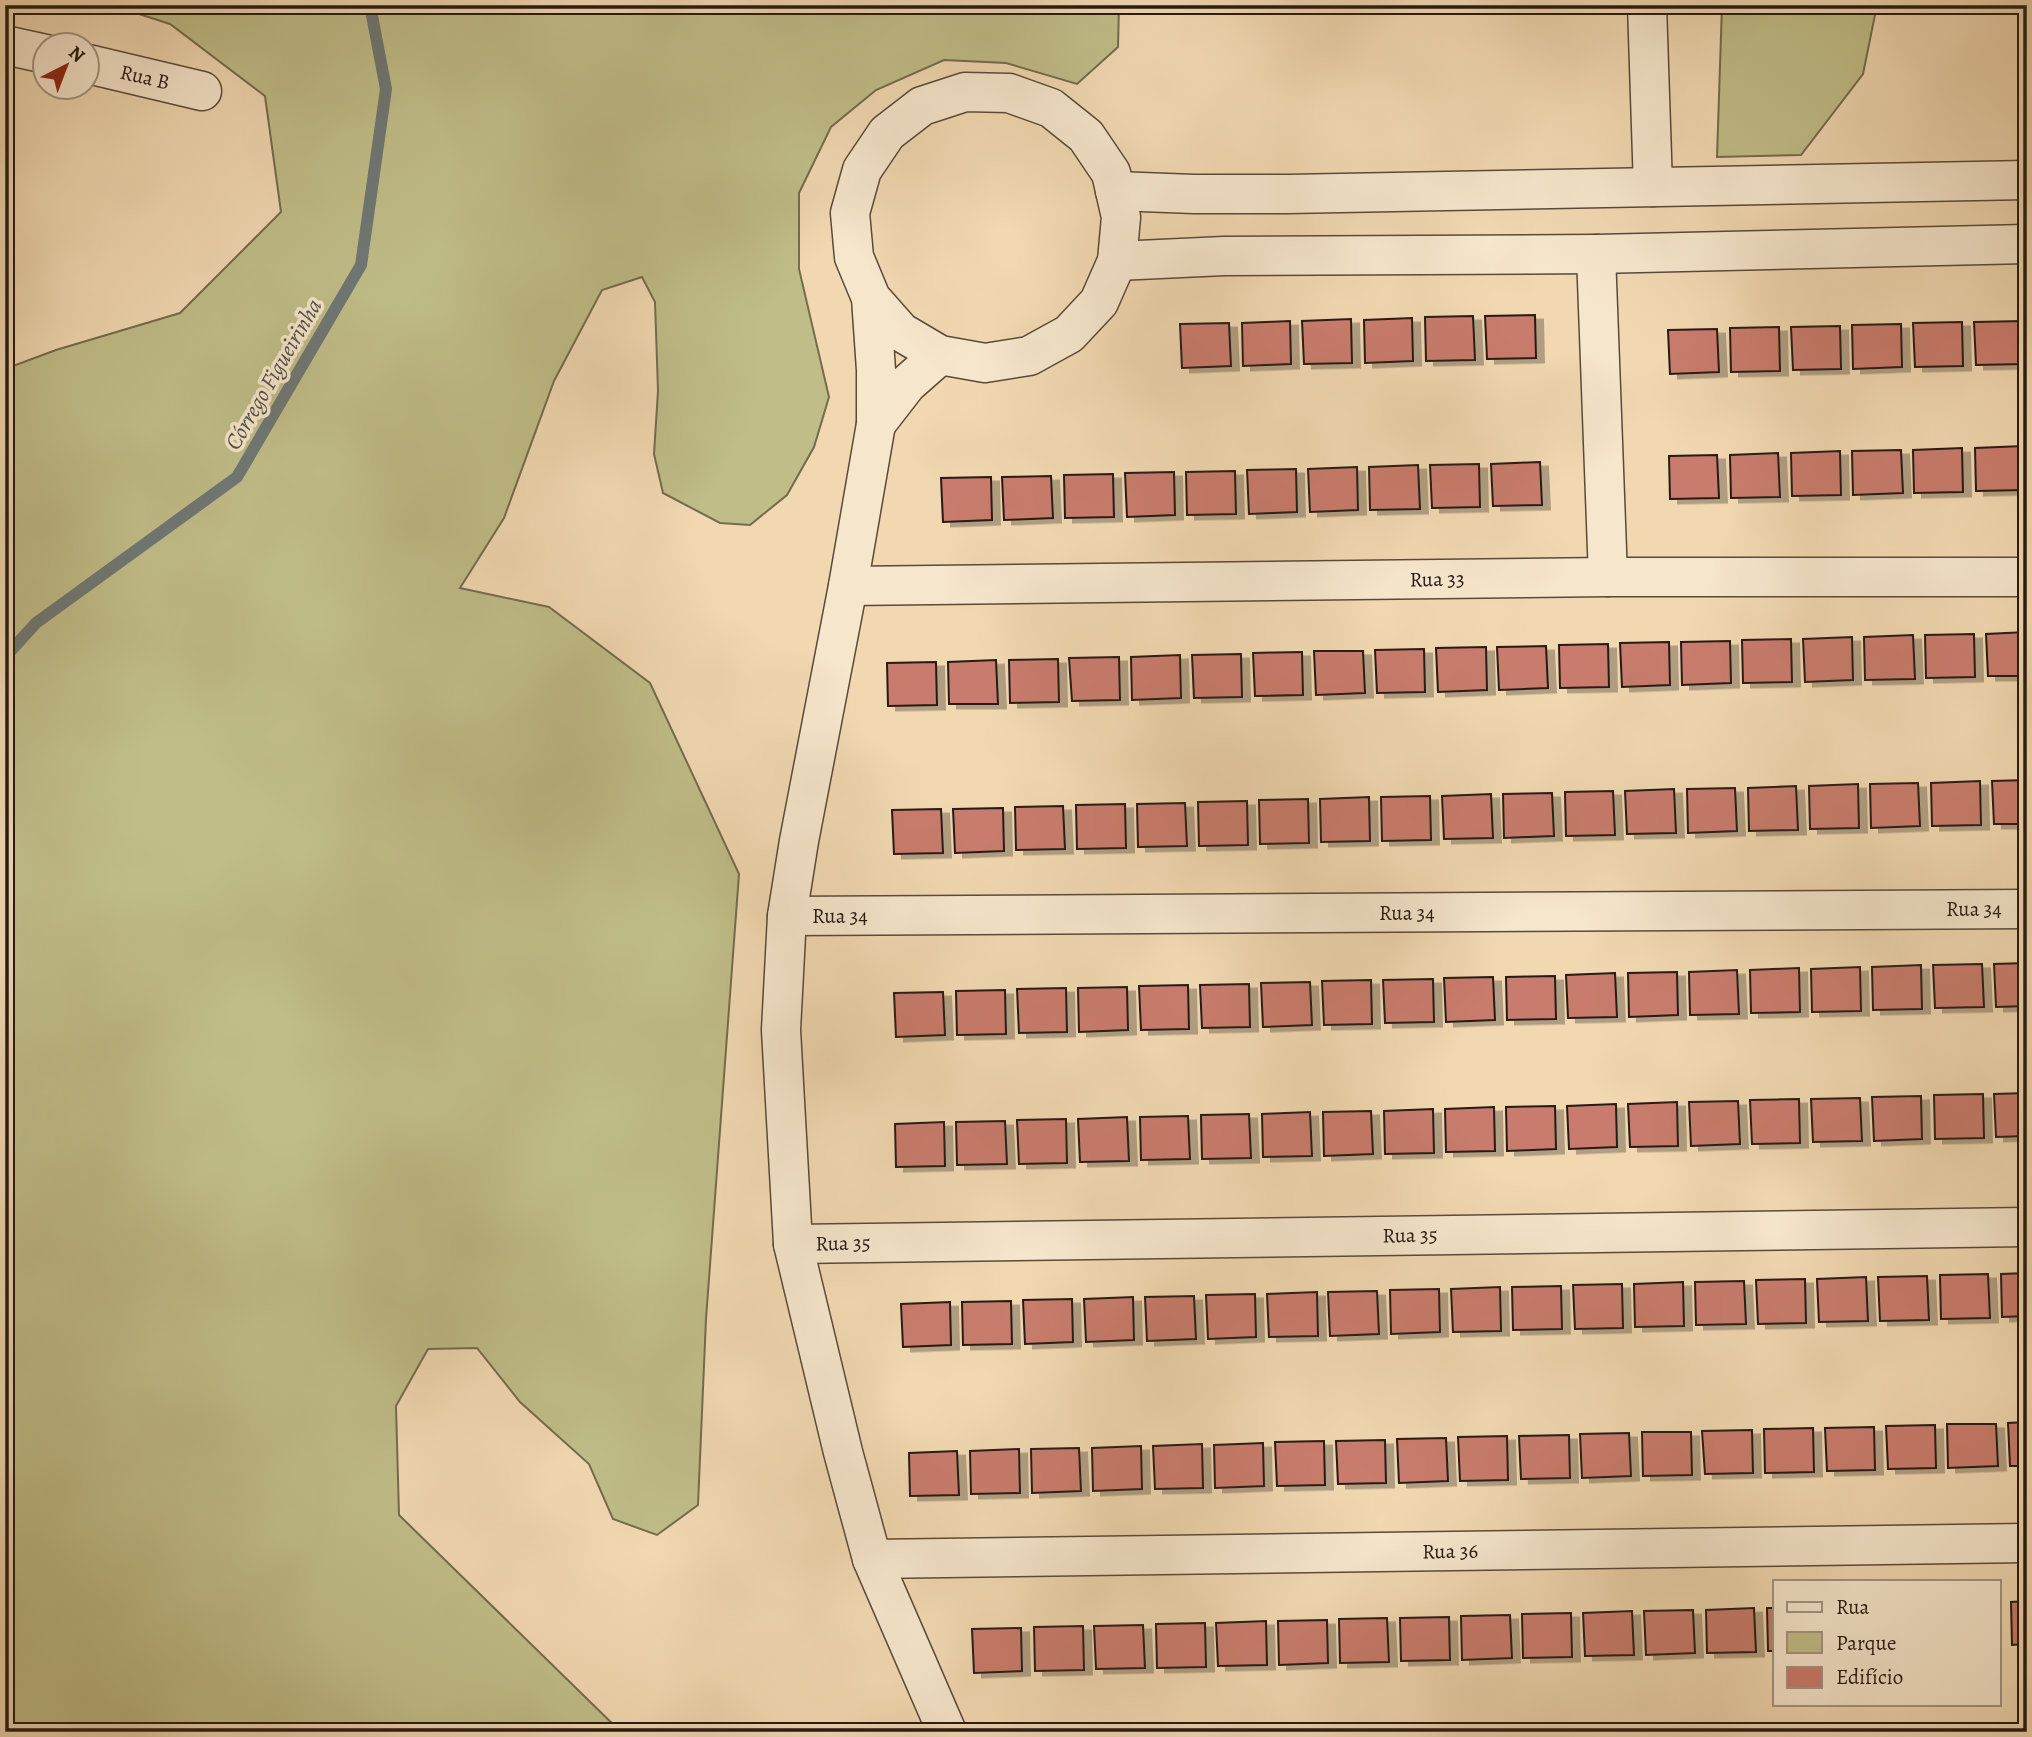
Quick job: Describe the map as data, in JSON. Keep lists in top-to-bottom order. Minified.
{"streets":{"street":["Rua B","Rua 33","Rua 34","Rua 35","Rua 36"]},"water":["Córrego Figueirinha"],"legend":["Rua","Parque","Edifício"],"north":"top right"}
